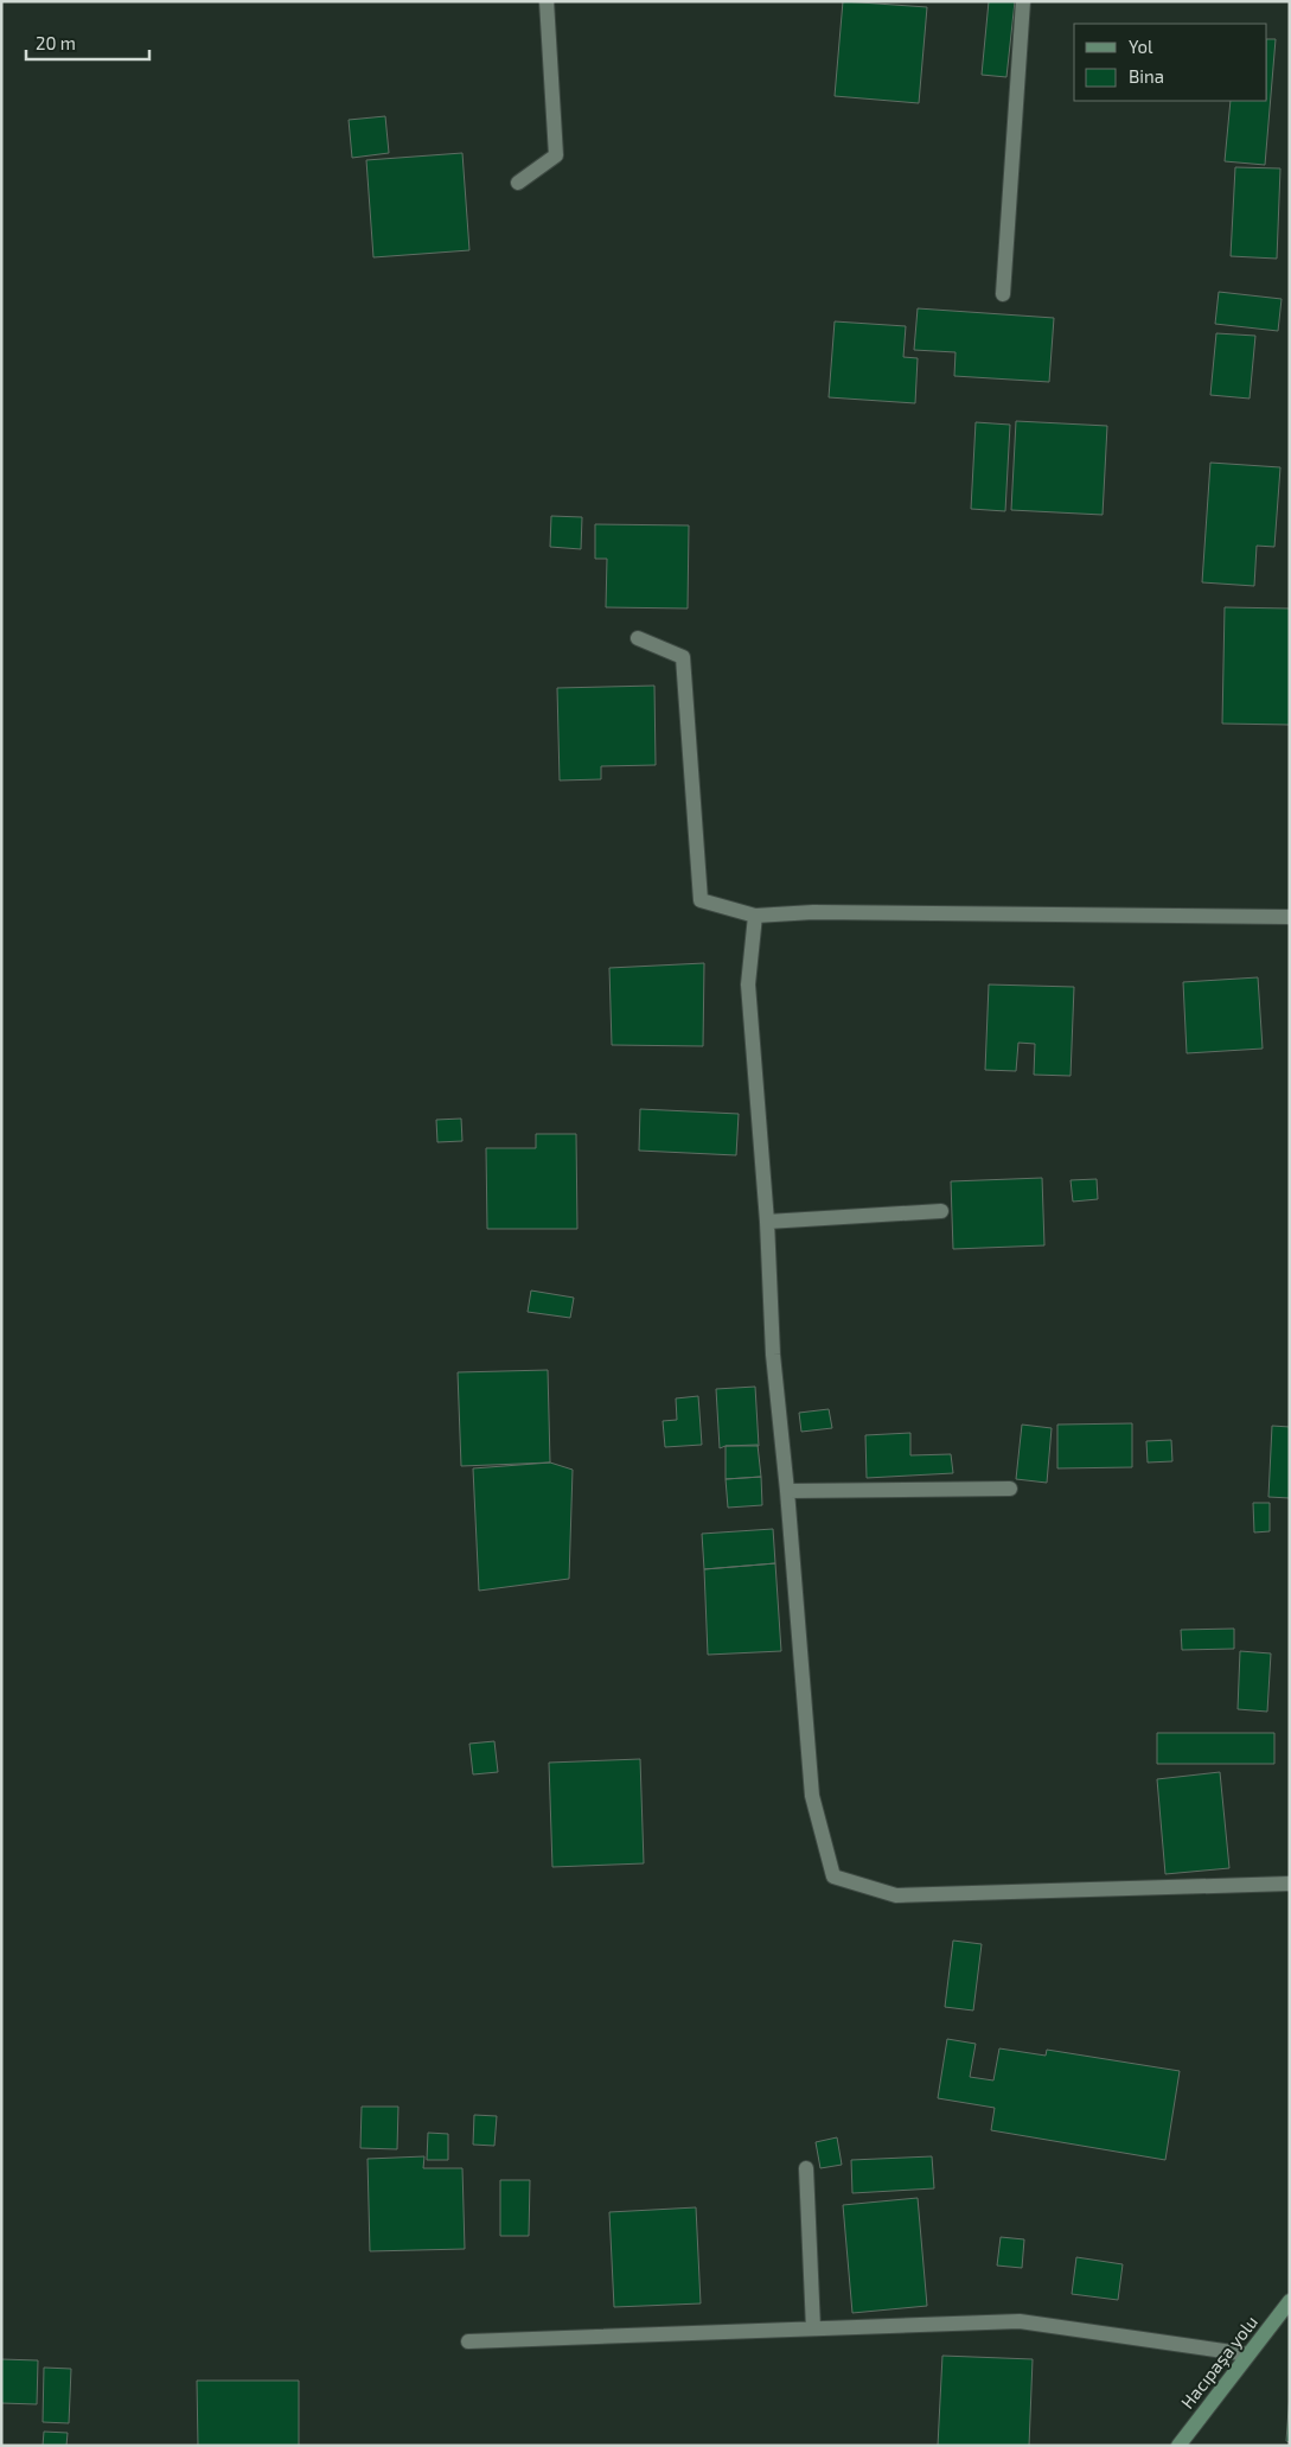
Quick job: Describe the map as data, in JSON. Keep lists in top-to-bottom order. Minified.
{"streets":{"main road":["Hacıpaşa yolu"]},"legend":["Yol","Bina"],"scale_bar":"20 m"}
